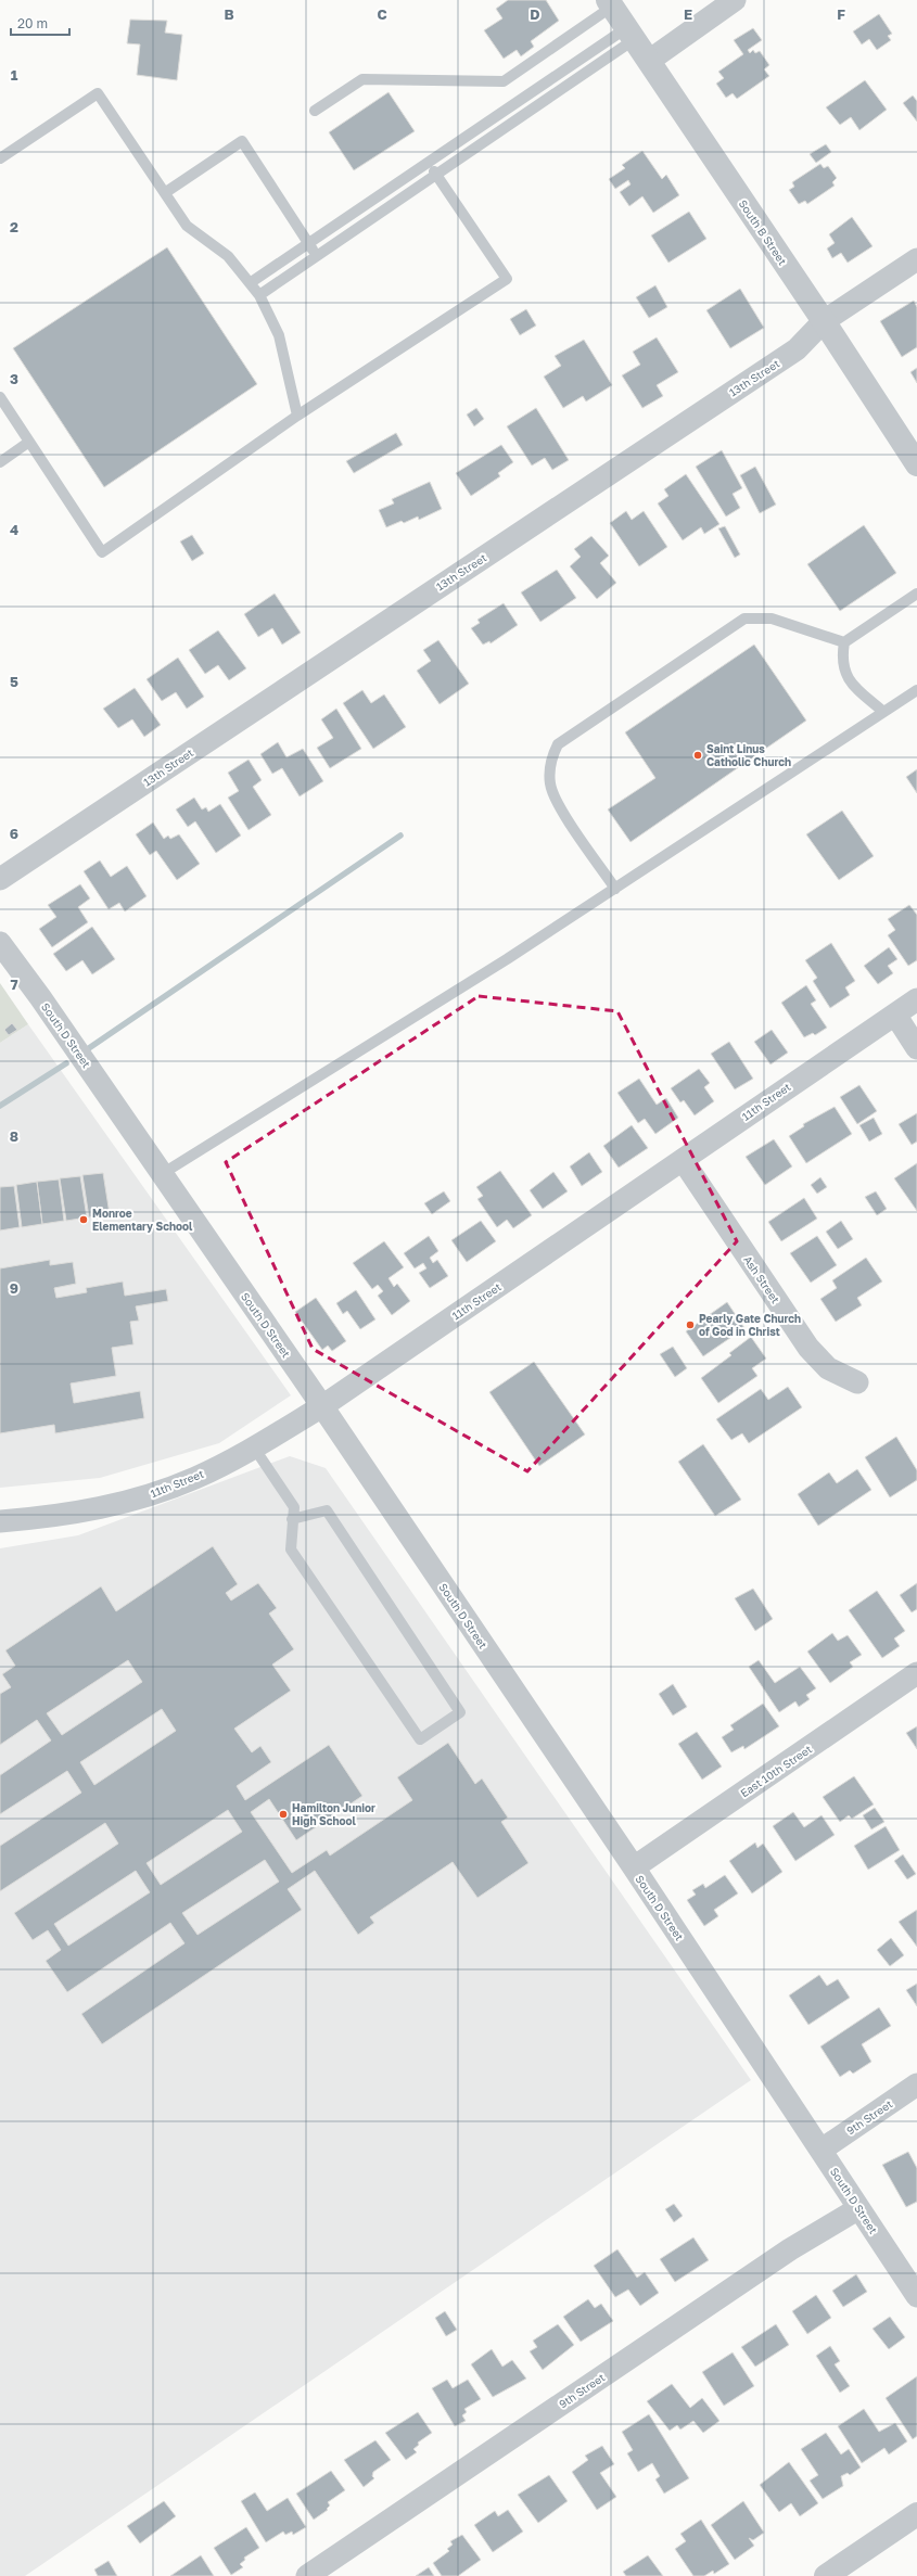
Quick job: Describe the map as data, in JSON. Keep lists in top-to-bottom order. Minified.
{"streets":{"street":["South B Street","13th Street","South D Street","11th Street","Ash Street","East 10th Street","9th Street"]},"crossings":[["South B Street","13th Street"],["South D Street","11th Street"],["South D Street","East 10th Street"],["South D Street","9th Street"],["11th Street","Ash Street"]],"places":["Saint Linus Catholic Church","Monroe Elementary School","Pearly Gate Church of God in Christ","Hamilton Junior High School"],"scale_bar":"20 m","grid":{"columns":["B","C","D","E","F"],"rows":["1","2","3","4","5","6","7","8","9"]}}
